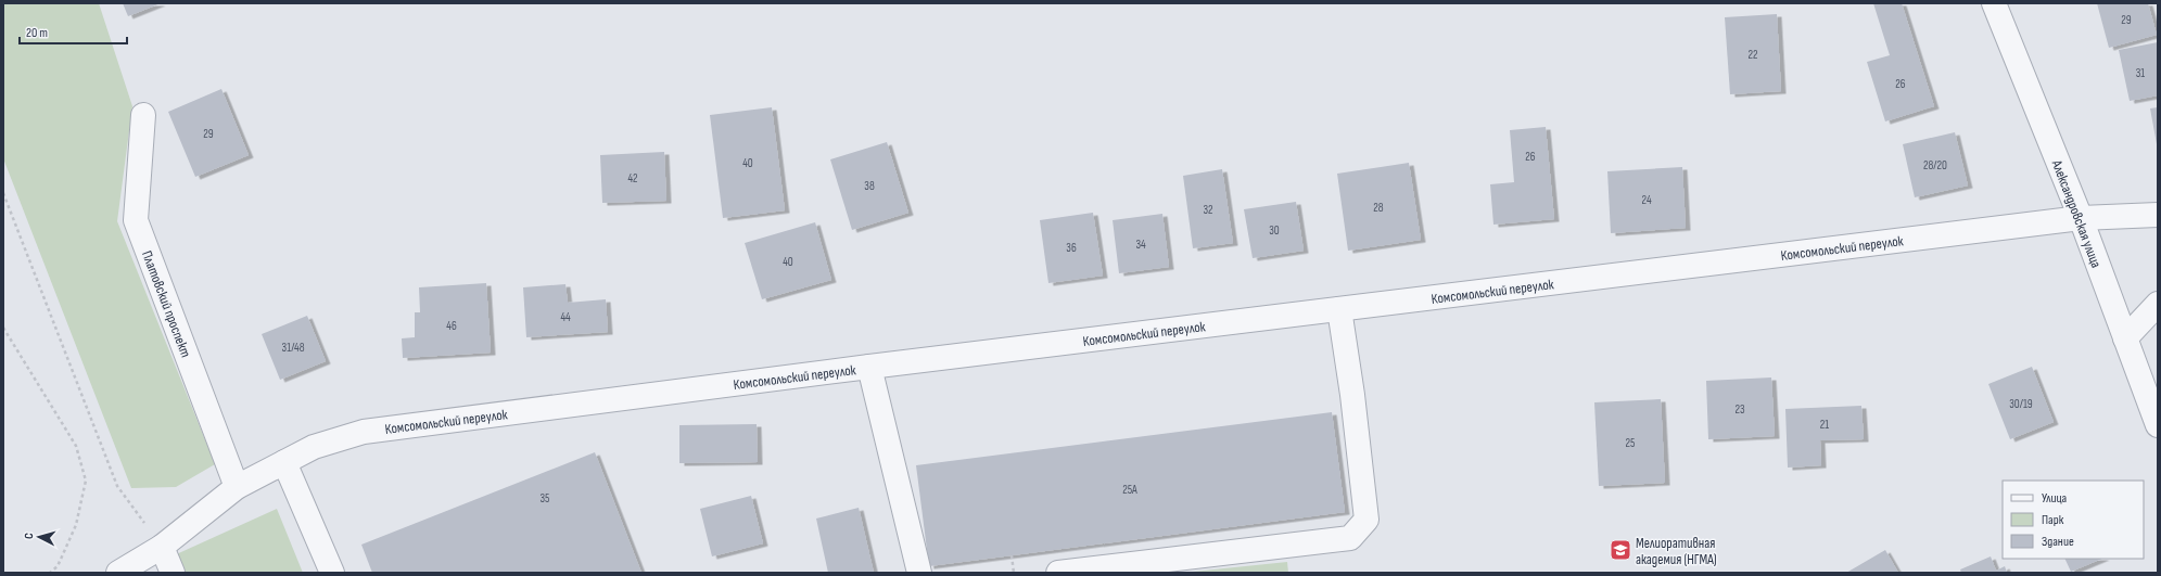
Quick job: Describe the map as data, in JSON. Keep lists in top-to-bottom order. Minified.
{"streets":{"street":["Александровская улица","Комсомольский переулок","Платовский проспект"]},"crossings":[["Александровская улица","Комсомольский переулок"],["Комсомольский переулок","Платовский проспект"]],"places":{"school or university":["Мелиоративная академия (НГМА)"]},"house_numbers":["29","22","31","26","29","26","40","28/20","42","38","24","28","32","30","34","36","40","44","46","31/48","30/19","23","21","25","25А","35"],"legend":["Улица","Парк","Здание"],"scale_bar":"20 m","north":"left"}
